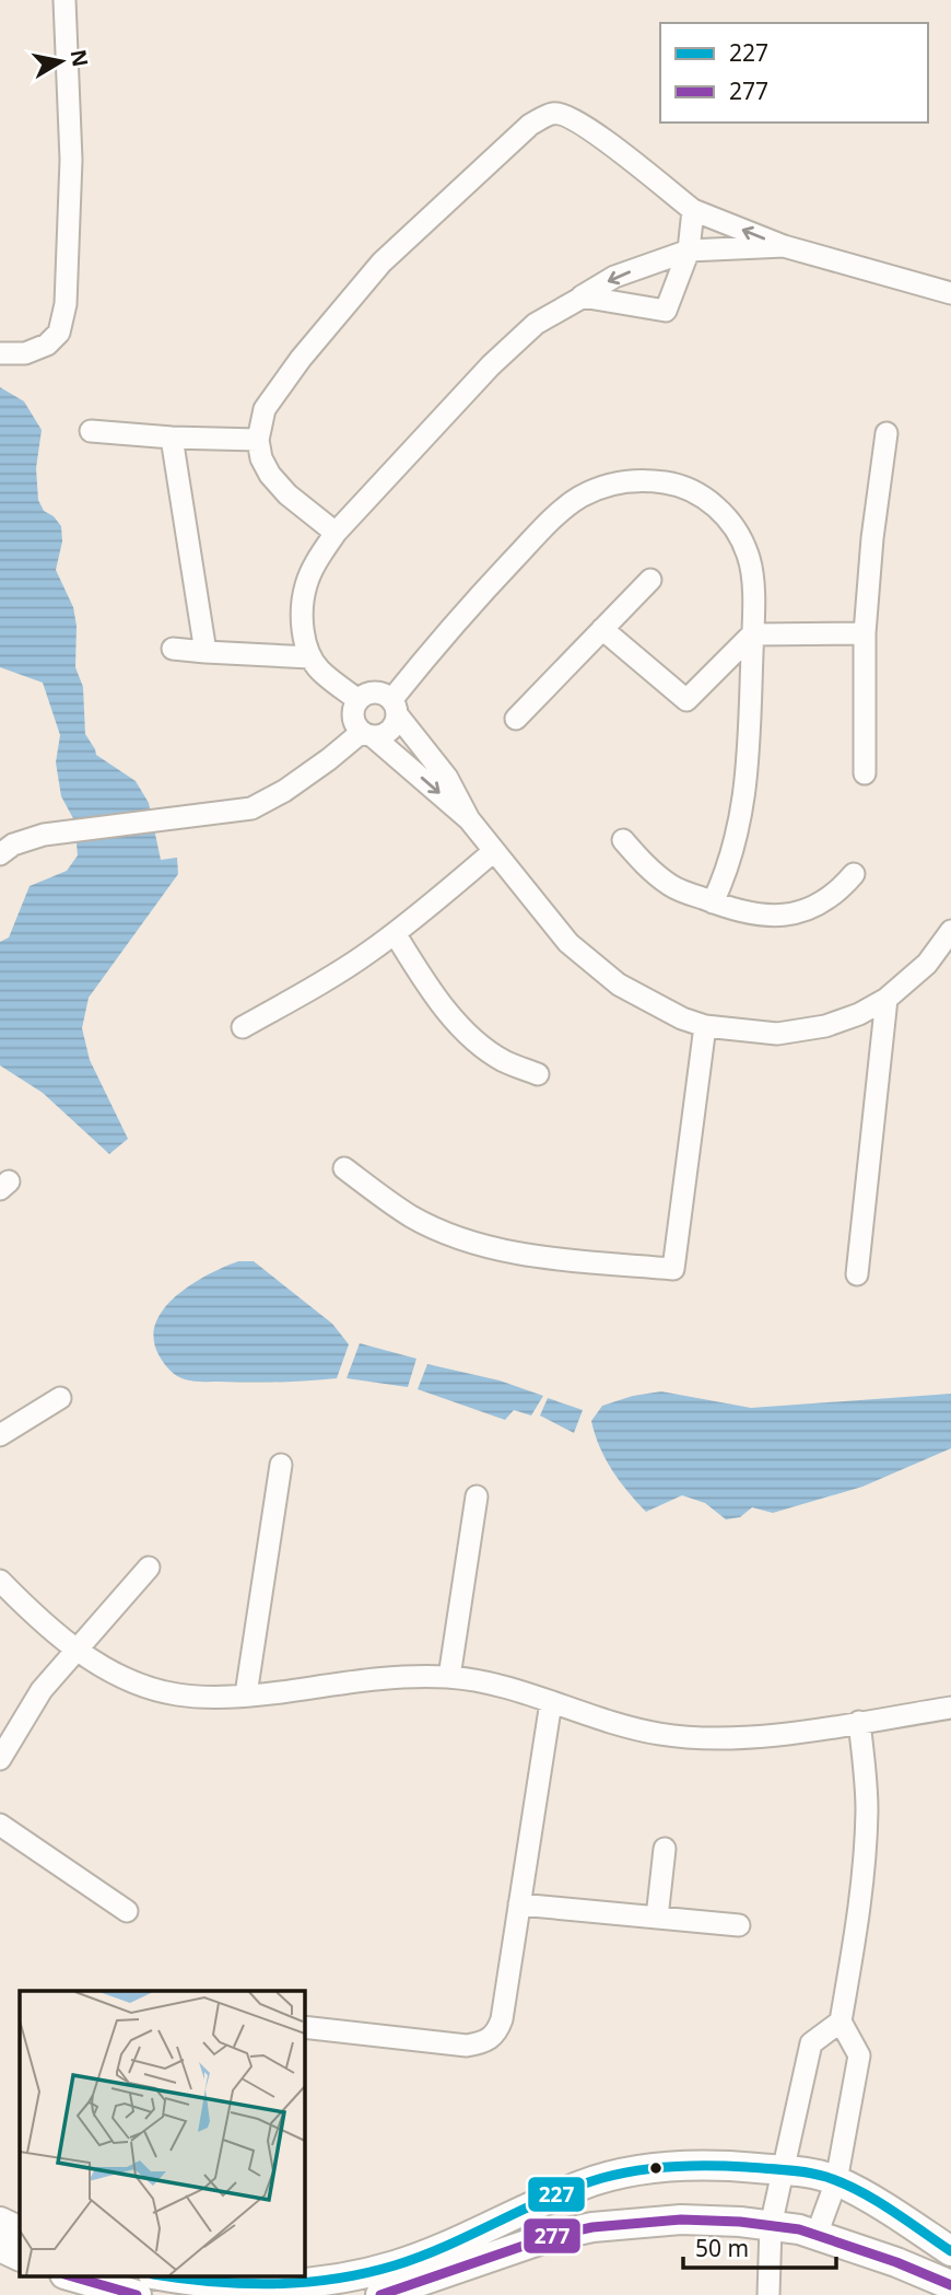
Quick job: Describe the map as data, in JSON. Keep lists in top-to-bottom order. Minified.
{"lines":["transit line 227","transit line 277"],"legend":["227","277"],"scale_bar":"50 m","north":"right"}
